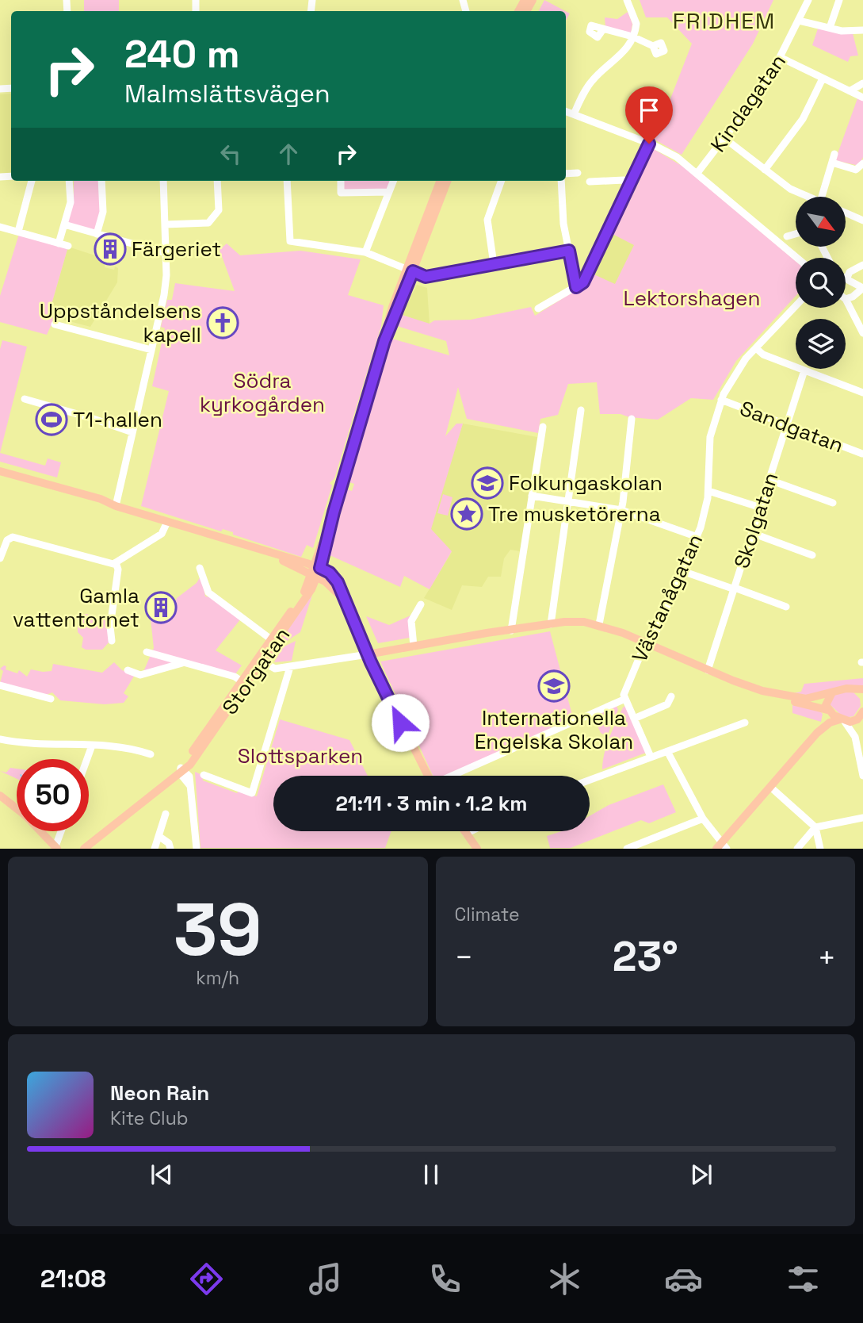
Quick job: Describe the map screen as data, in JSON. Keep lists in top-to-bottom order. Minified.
{"streets":{"main road":["Storgatan"],"street":["Kindagatan","Sandgatan","Skolgatan","Västanågatan"]},"crossings":[["Sandgatan","Skolgatan"],["Sandgatan","Västanågatan"]],"districts":["FRIDHEM"],"parks":["Lektorshagen","Södra kyrkogården","Slottsparken"],"places":{"building":["Färgeriet","Gamla vattentornet"],"church":["Uppståndelsens kapell"],"sports":["T1-hallen"],"school or university":["Folkungaskolan","Internationella Engelska Skolan"],"place":["Tre musketörerna"]},"north":"bottom right","page":{"turn":["240 m","Malmslättsvägen"],"limit":"50","trip":"21:11 · 3 min · 1.2 km","tile":[["39","km/h"],"Climate"],"heat":["−","23°","+"],"song":["Neon Rain","Kite Club"],"tabs":"21:08"}}
